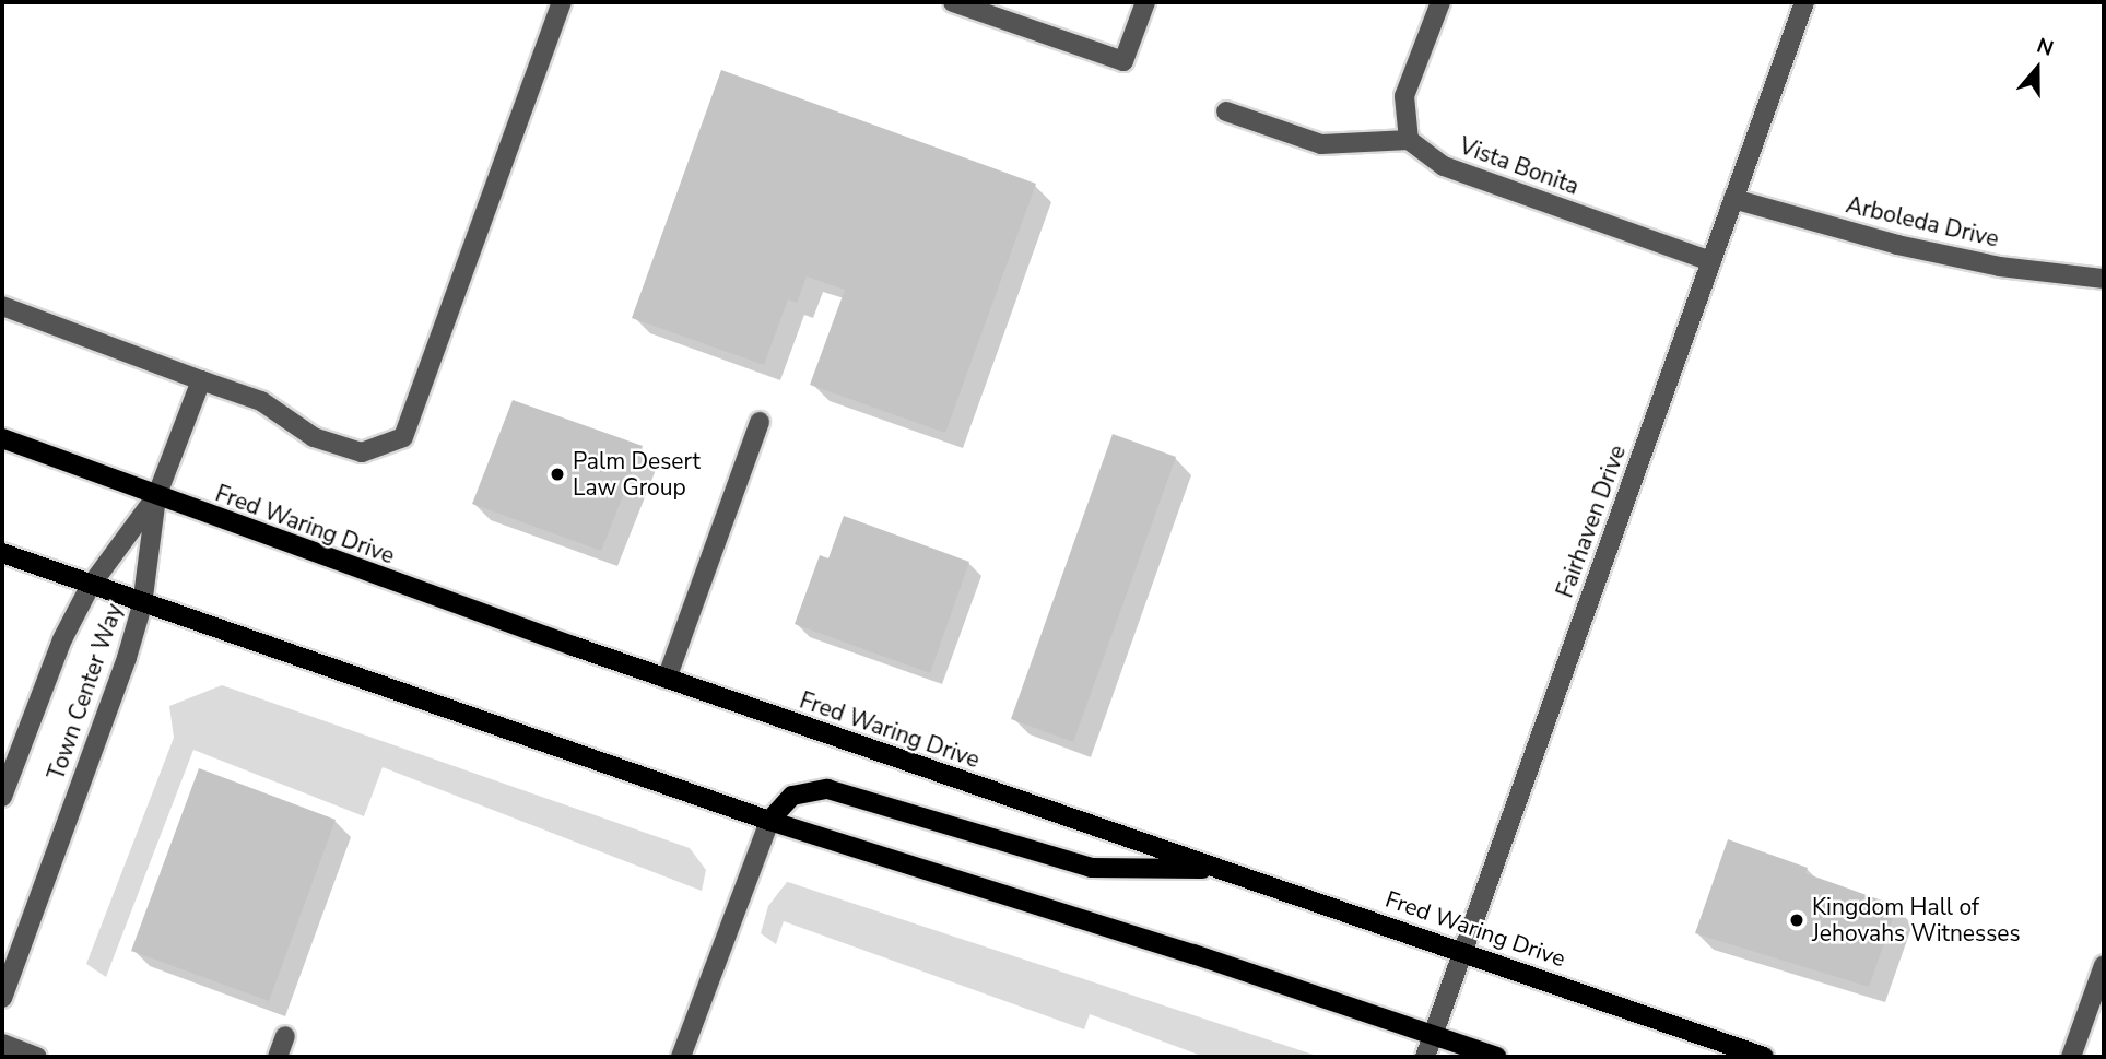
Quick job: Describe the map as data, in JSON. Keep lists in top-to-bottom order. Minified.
{"streets":{"main road":["Fred Waring Drive"],"street":["Vista Bonita","Arboleda Drive","Fairhaven Drive","Town Center Way"]},"crossings":[["Vista Bonita","Fairhaven Drive"],["Arboleda Drive","Fairhaven Drive"],["Fairhaven Drive","Fred Waring Drive"],["Fred Waring Drive","Town Center Way"]],"places":["Palm Desert Law Group","Kingdom Hall of Jehovahs Witnesses"],"north":"top"}
